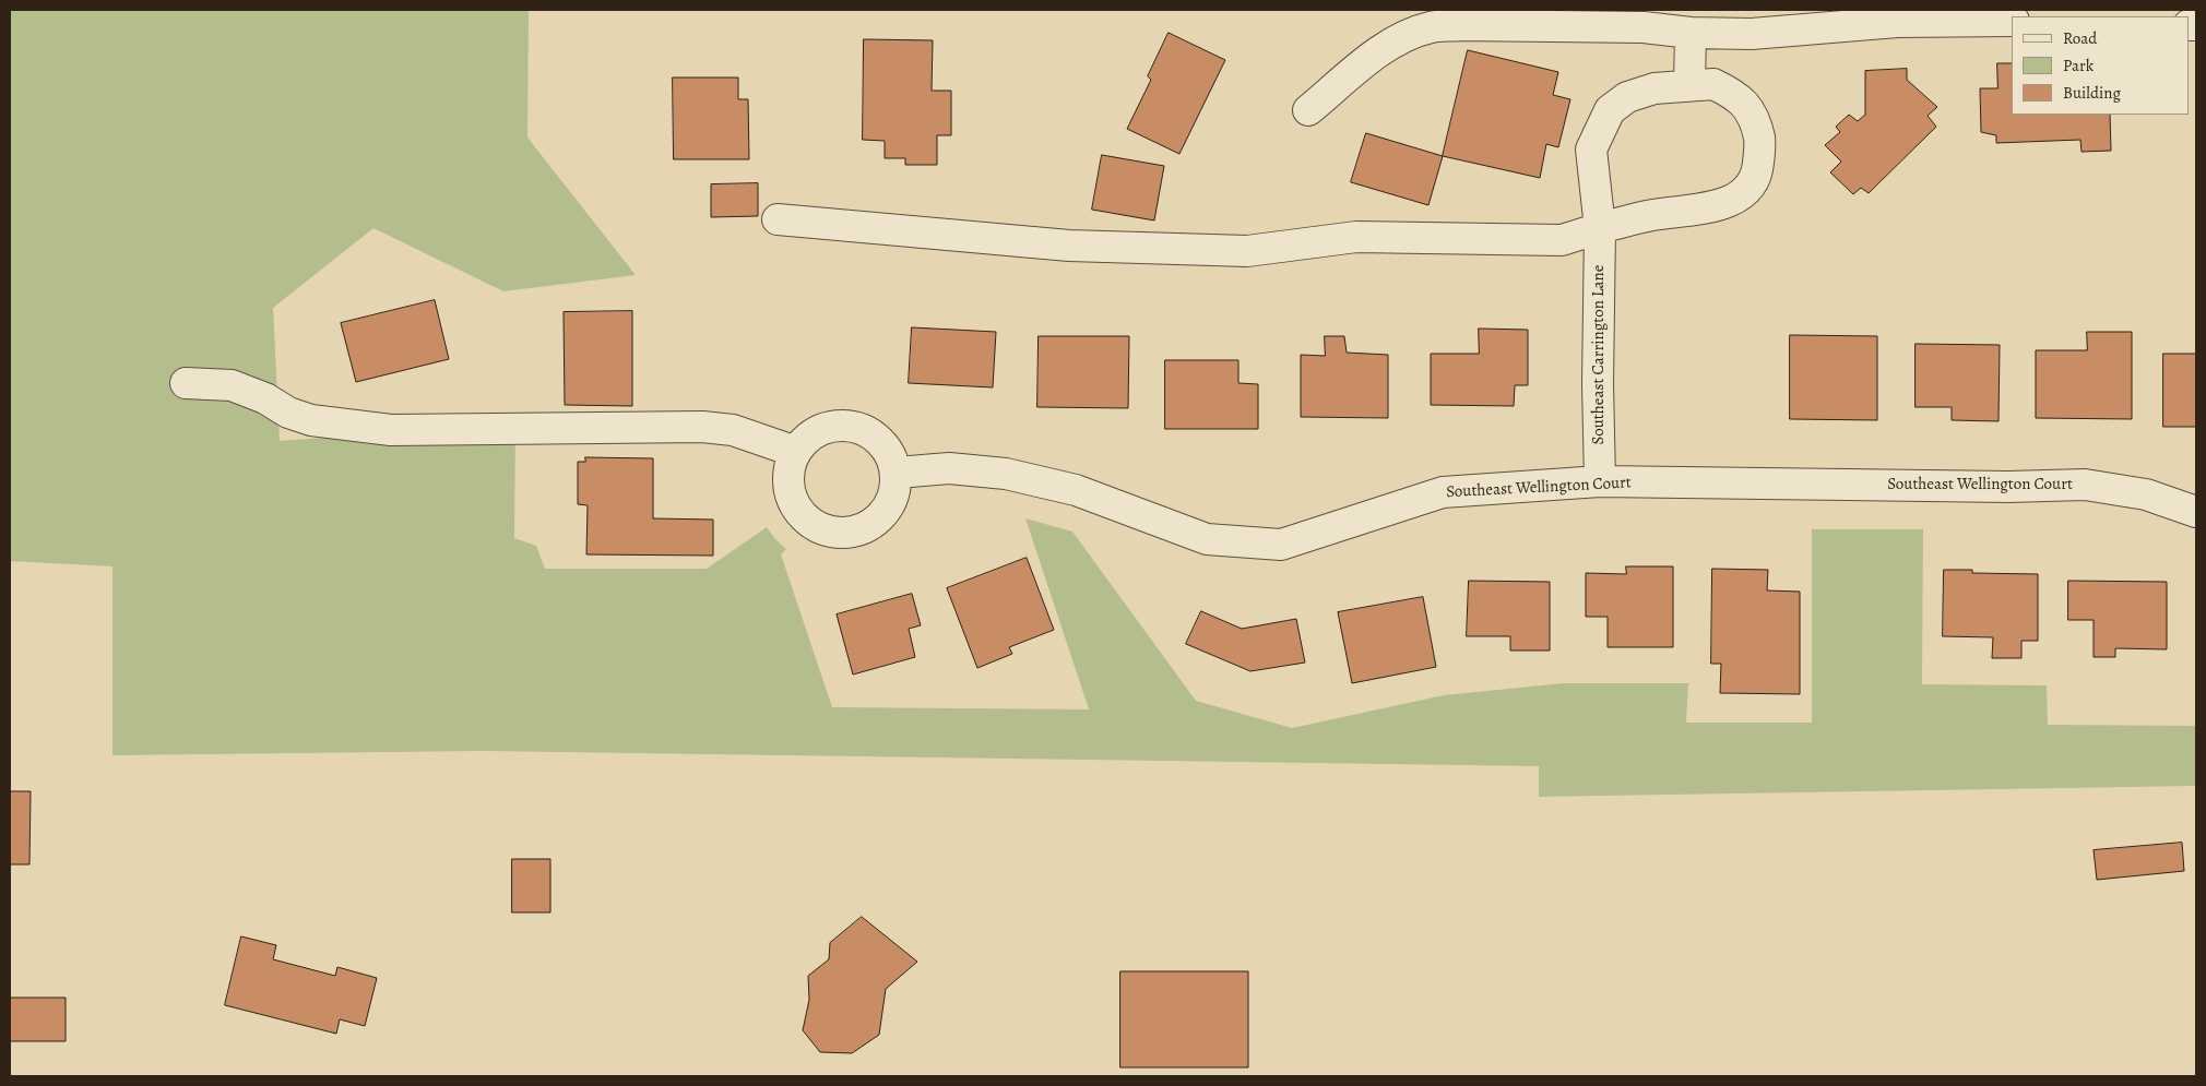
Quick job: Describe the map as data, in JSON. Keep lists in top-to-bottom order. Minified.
{"streets":{"street":["Southeast Carrington Lane","Southeast Wellington Court"]},"crossings":[["Southeast Carrington Lane","Southeast Wellington Court"]],"legend":["Road","Park","Building"]}
